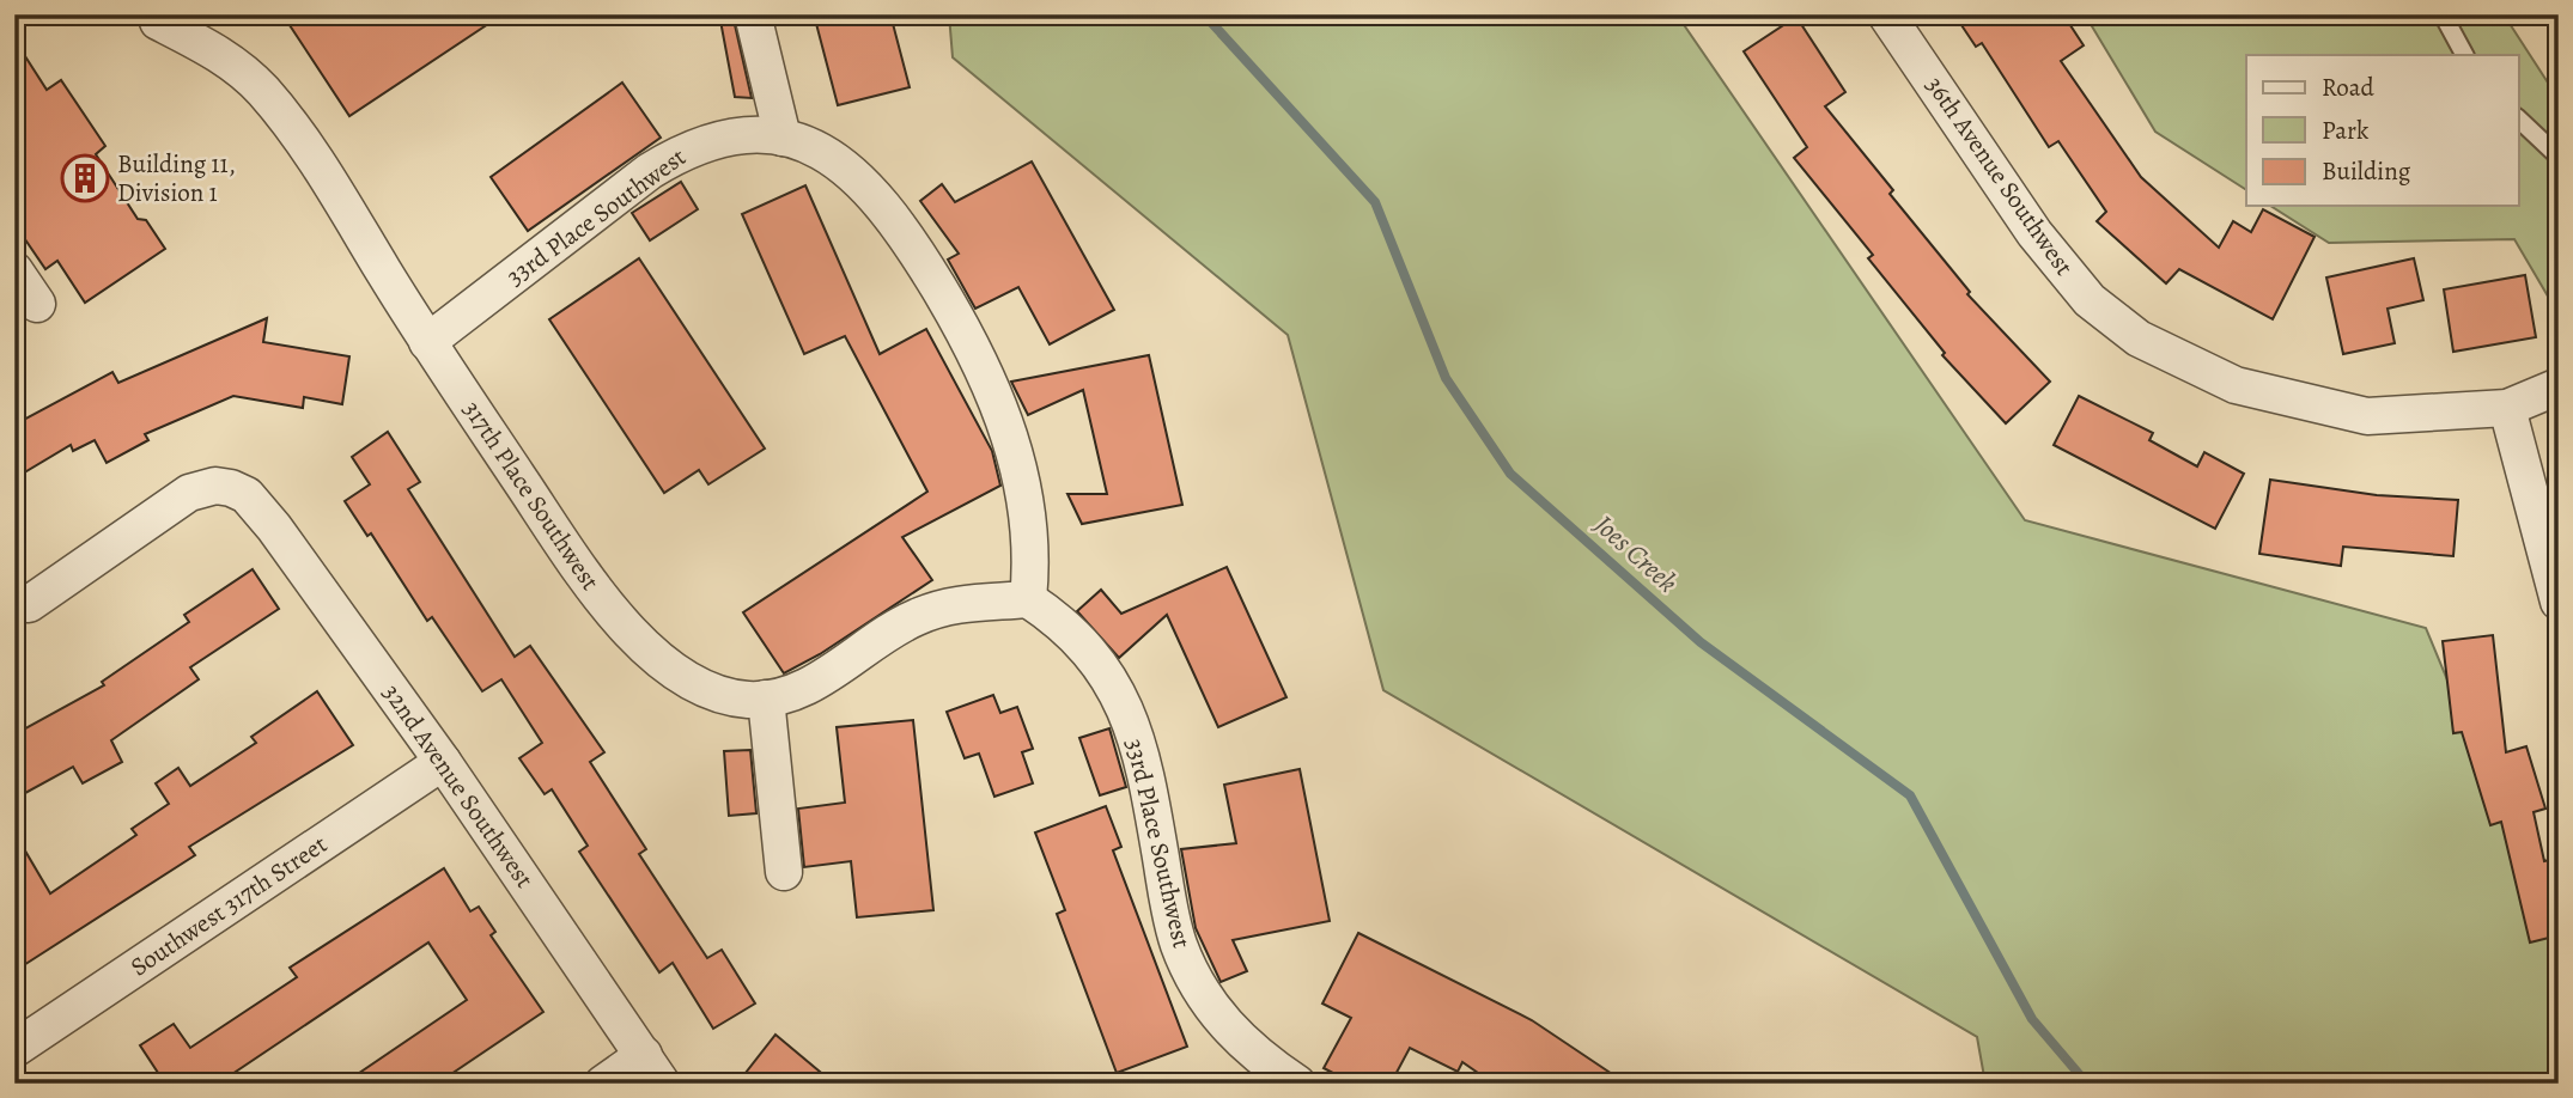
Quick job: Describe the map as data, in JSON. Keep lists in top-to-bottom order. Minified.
{"streets":{"street":["36th Avenue Southwest","33rd Place Southwest","317th Place Southwest","32nd Avenue Southwest","Southwest 317th Street"]},"crossings":[["33rd Place Southwest","317th Place Southwest"],["32nd Avenue Southwest","Southwest 317th Street"]],"water":["Joes Creek"],"places":{"building":["Building 11, Division 1"]},"legend":["Road","Park","Building"]}
